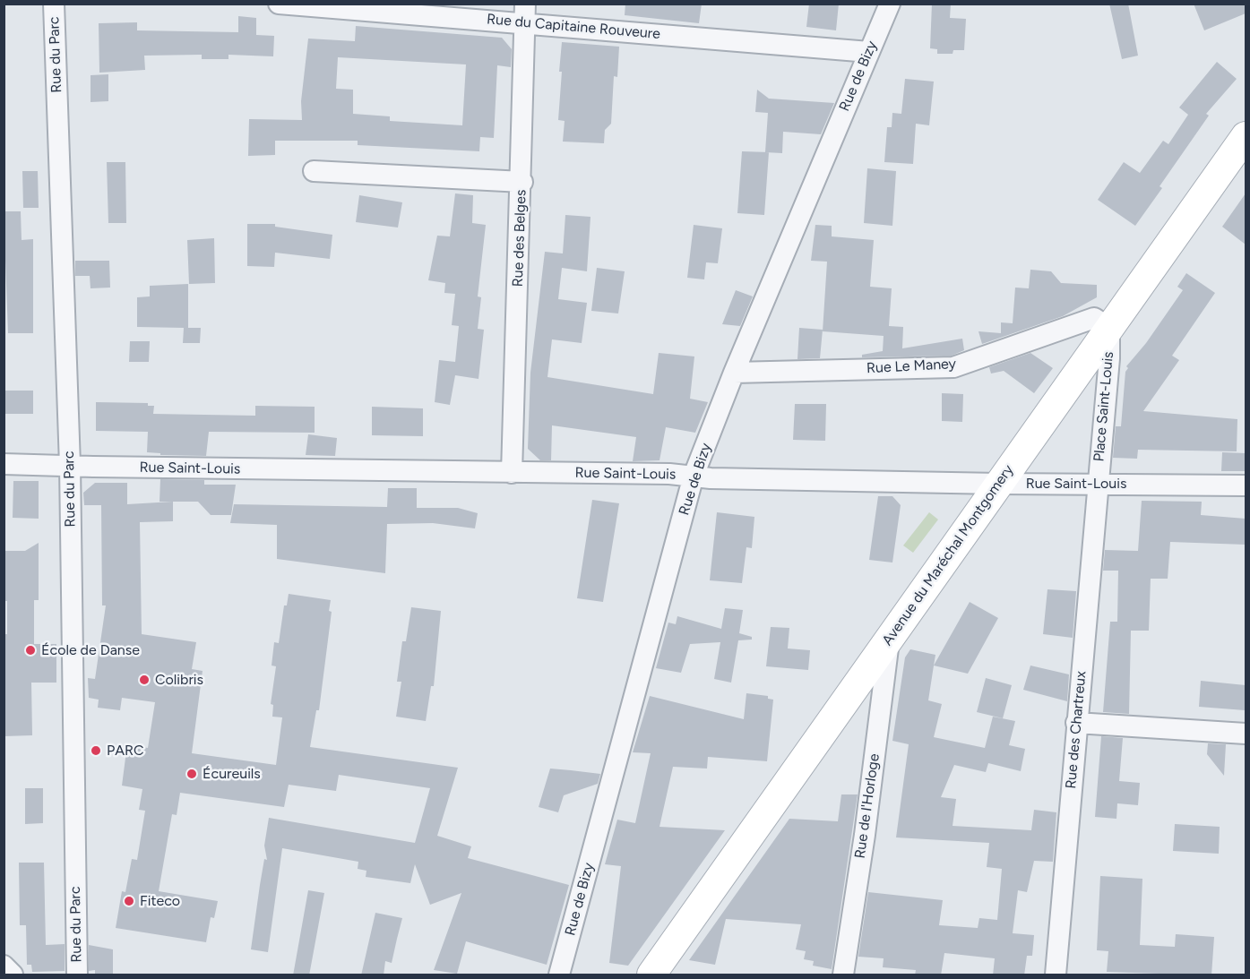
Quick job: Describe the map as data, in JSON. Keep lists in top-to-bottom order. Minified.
{"streets":{"main road":["Avenue du Maréchal Montgomery"],"street":["Rue du Capitaine Rouveure","Rue du Parc","Rue de Bizy","Rue des Belges","Rue Le Maney","Place Saint-Louis","Rue Saint-Louis","Rue des Chartreux","Rue de l'Horloge"]},"crossings":[["Rue du Capitaine Rouveure","Rue de Bizy"],["Rue du Capitaine Rouveure","Rue des Belges"],["Rue du Parc","Rue Saint-Louis"],["Rue de Bizy","Rue Le Maney"],["Rue de Bizy","Rue Saint-Louis"],["Rue des Belges","Rue Saint-Louis"],["Rue Le Maney","Place Saint-Louis"],["Rue Le Maney","Avenue du Maréchal Montgomery"],["Place Saint-Louis","Rue Saint-Louis"],["Place Saint-Louis","Avenue du Maréchal Montgomery"],["Place Saint-Louis","Rue des Chartreux"],["Rue Saint-Louis","Avenue du Maréchal Montgomery"],["Rue Saint-Louis","Rue des Chartreux"],["Avenue du Maréchal Montgomery","Rue de l'Horloge"]],"places":["École de Danse","Colibris","PARC","Écureuils","Fiteco"]}
